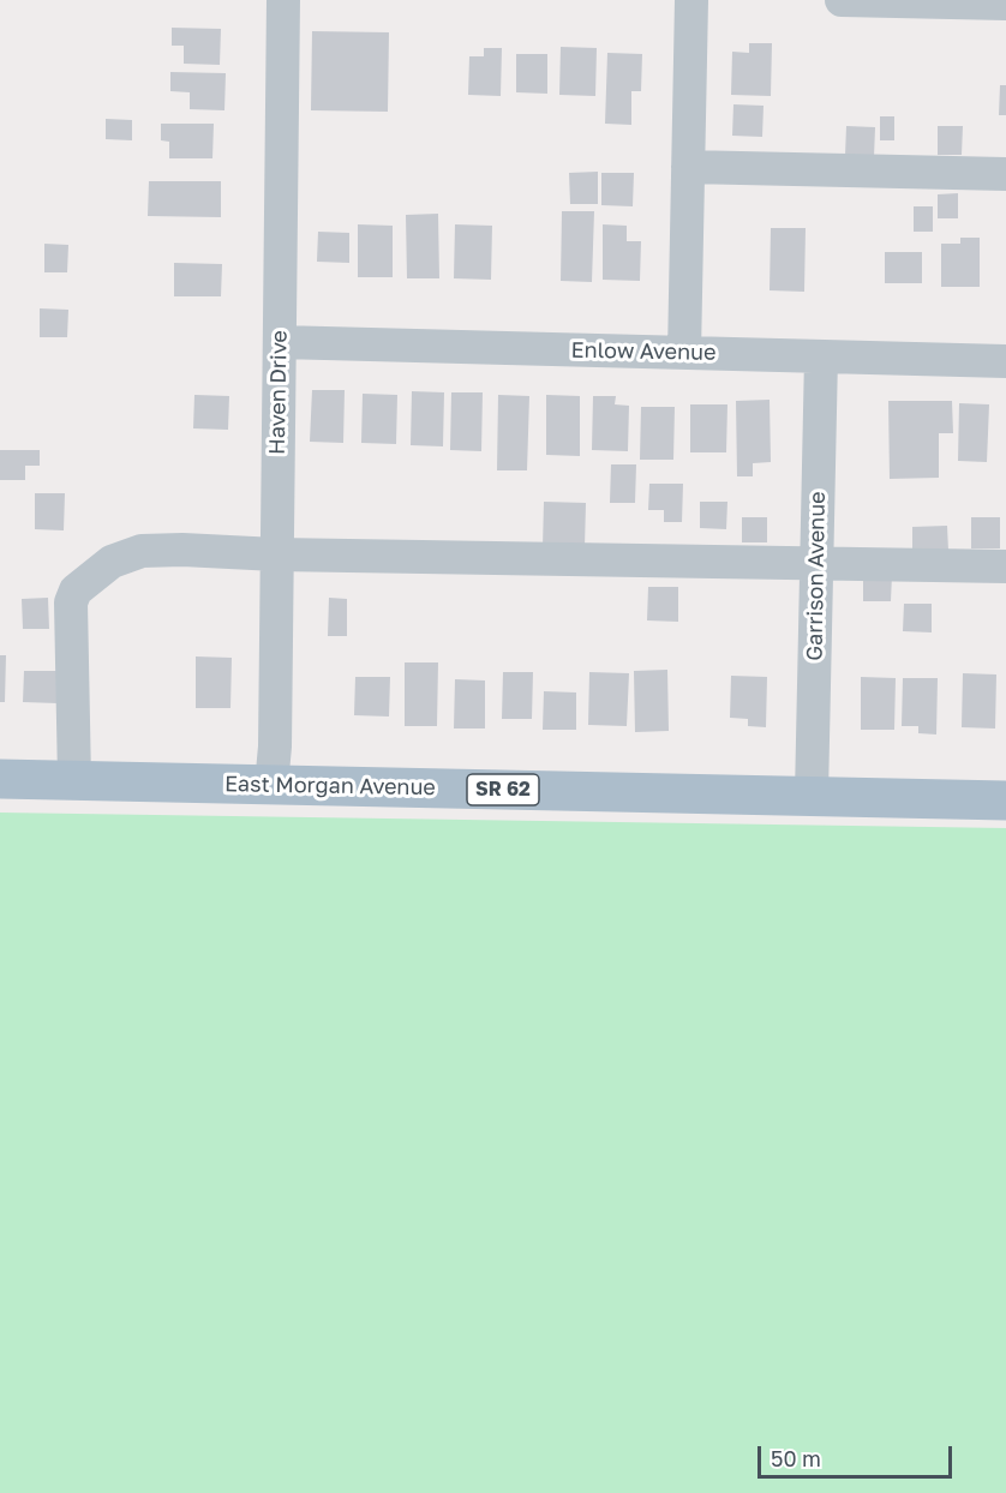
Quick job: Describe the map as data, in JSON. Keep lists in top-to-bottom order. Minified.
{"streets":{"main road":["East Morgan Avenue","SR 62"],"street":["Enlow Avenue","Haven Drive","Garrison Avenue"]},"crossings":[["Enlow Avenue","Haven Drive"],["Enlow Avenue","Garrison Avenue"],["Haven Drive","East Morgan Avenue"],["Garrison Avenue","East Morgan Avenue"]],"scale_bar":"50 m"}
